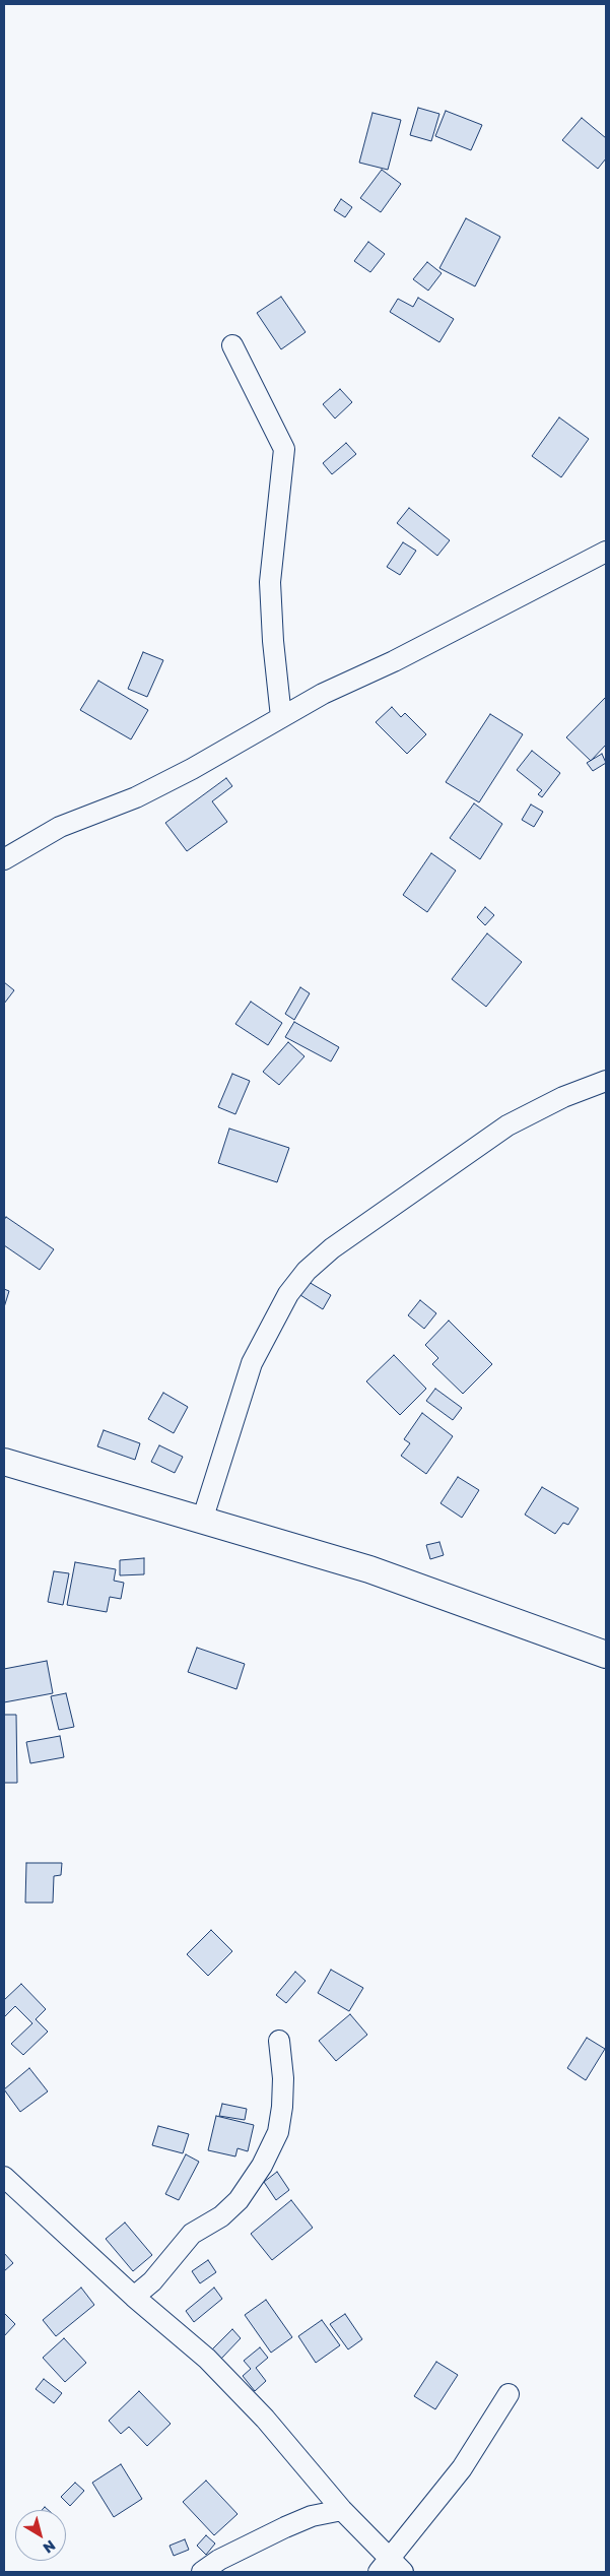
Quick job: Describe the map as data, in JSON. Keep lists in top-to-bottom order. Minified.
{"north":"bottom right"}
